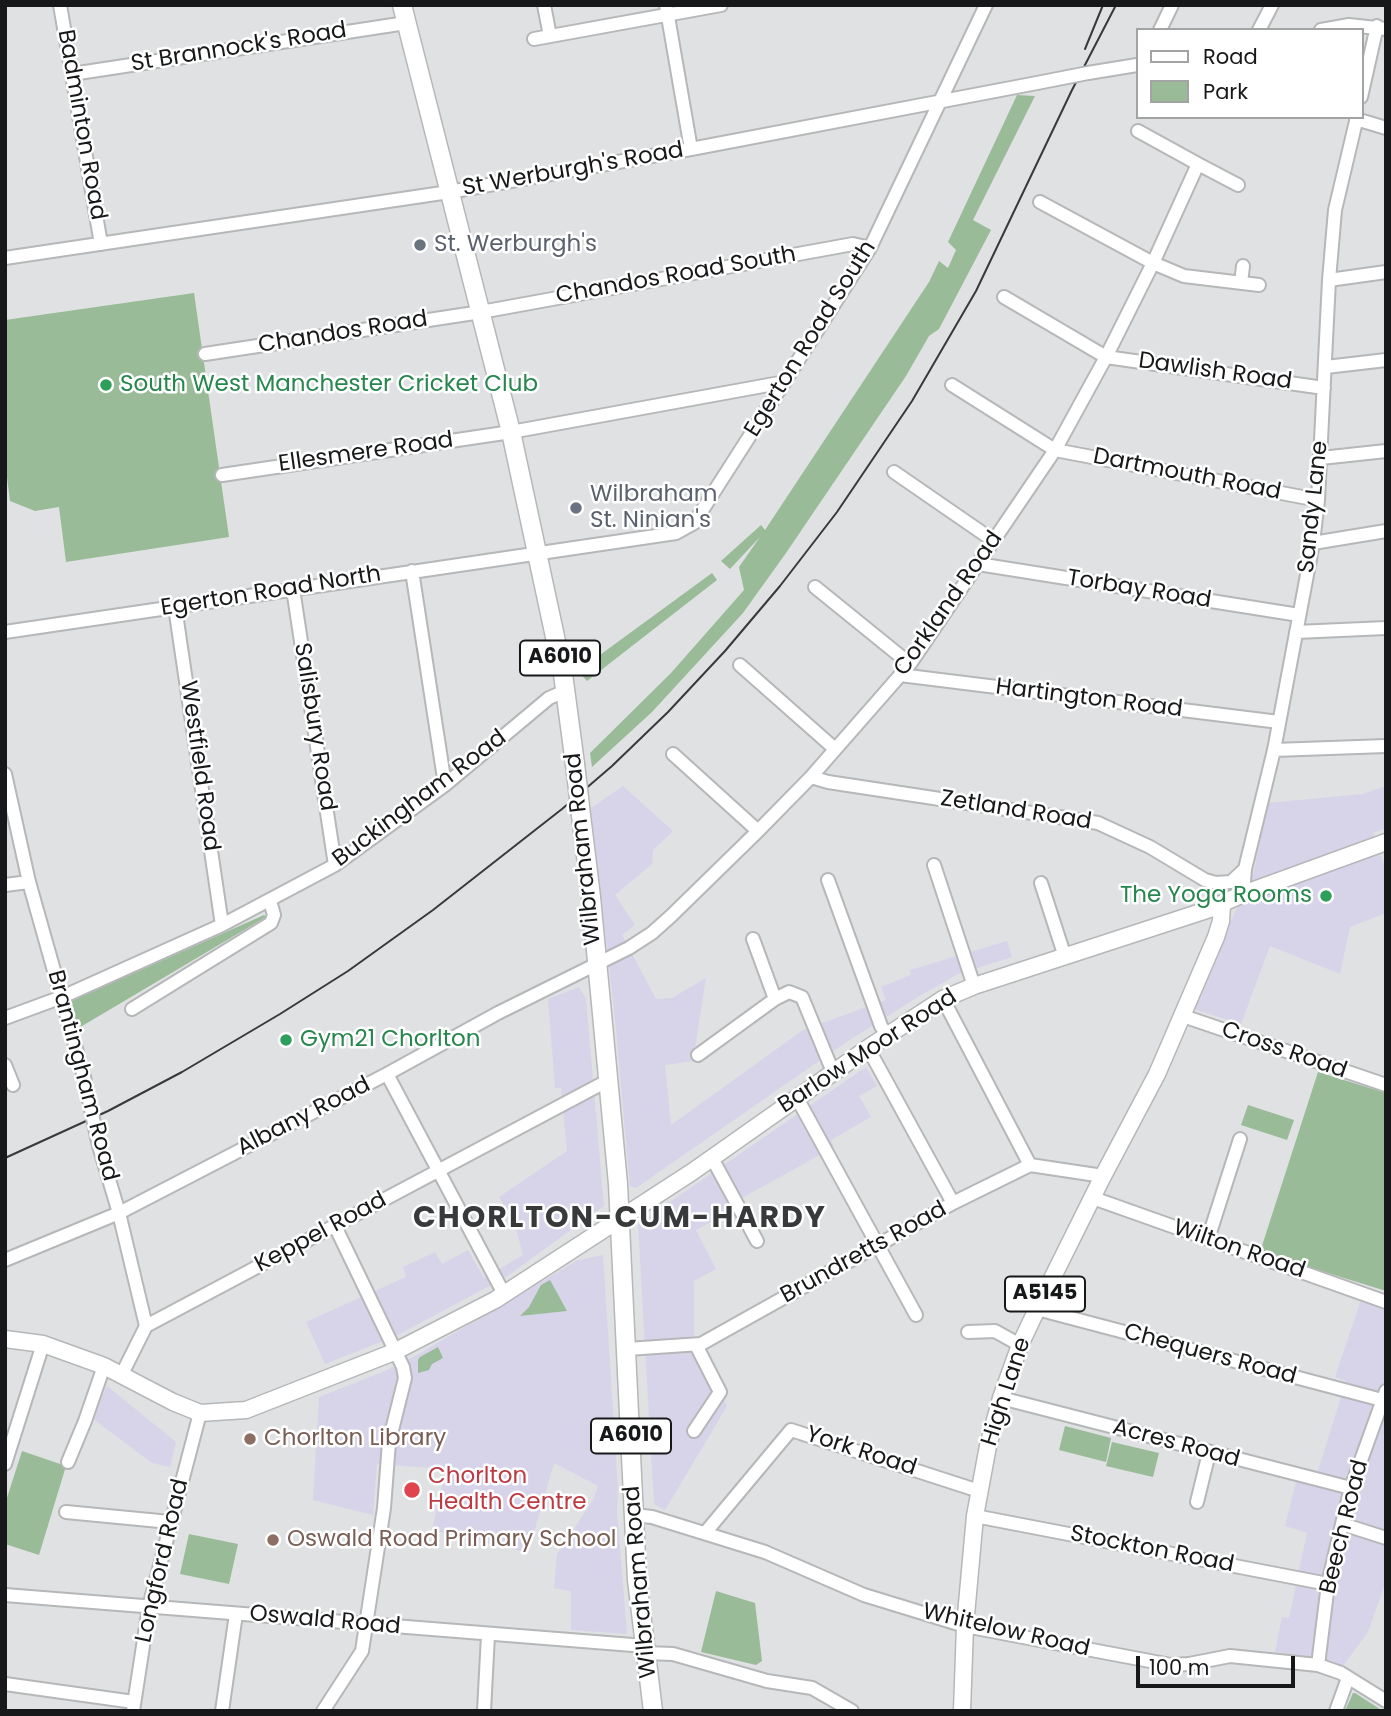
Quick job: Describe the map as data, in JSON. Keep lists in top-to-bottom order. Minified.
{"streets":{"highway":["A6010","Wilbraham Road"],"main road":["Barlow Moor Road","A5145","High Lane"],"street":["St Brannock's Road","Badminton Road","St Werburgh's Road","Chandos Road South","Chandos Road","Egerton Road South","Dawlish Road","Ellesmere Road","Dartmouth Road","Sandy Lane","Torbay Road","Egerton Road North","Corkland Road","Hartington Road","Salisbury Road","Westfield Road","Buckingham Road","Zetland Road","Cross Road","Brantingham Road","Albany Road","Keppel Road","Wilton Road","Brundretts Road","Chequers Road","Acres Road","York Road","Beech Road","Stockton Road","Longford Road","Oswald Road","Whitelow Road"]},"crossings":[["St Brannock's Road","Badminton Road"],["St Brannock's Road","Wilbraham Road"],["Badminton Road","St Werburgh's Road"],["St Werburgh's Road","Egerton Road South"],["St Werburgh's Road","Wilbraham Road"],["Chandos Road South","Chandos Road"],["Chandos Road South","Egerton Road South"],["Chandos Road South","Wilbraham Road"],["Chandos Road","Wilbraham Road"],["Egerton Road South","Ellesmere Road"],["Egerton Road South","Egerton Road North"],["Egerton Road South","Wilbraham Road"],["Dawlish Road","Sandy Lane"],["Dawlish Road","Corkland Road"],["Ellesmere Road","Wilbraham Road"],["Dartmouth Road","Sandy Lane"],["Dartmouth Road","Corkland Road"],["Sandy Lane","Torbay Road"],["Sandy Lane","Hartington Road"],["Sandy Lane","Zetland Road"],["Sandy Lane","Barlow Moor Road"],["Torbay Road","Corkland Road"],["Egerton Road North","Salisbury Road"],["Egerton Road North","Westfield Road"],["Egerton Road North","Wilbraham Road"],["Corkland Road","Hartington Road"],["Corkland Road","Zetland Road"],["Corkland Road","Wilbraham Road"],["Corkland Road","Albany Road"],["Salisbury Road","Buckingham Road"],["Westfield Road","Buckingham Road"],["Buckingham Road","Wilbraham Road"],["Buckingham Road","Brantingham Road"],["Wilbraham Road","Barlow Moor Road"],["Wilbraham Road","Albany Road"],["Wilbraham Road","Keppel Road"],["Wilbraham Road","Brundretts Road"],["Wilbraham Road","Oswald Road"],["Wilbraham Road","Whitelow Road"],["Cross Road","High Lane"],["Barlow Moor Road","High Lane"],["Barlow Moor Road","Longford Road"],["Brantingham Road","Albany Road"],["Brantingham Road","Keppel Road"],["Wilton Road","High Lane"],["Chequers Road","High Lane"],["Chequers Road","Beech Road"],["High Lane","Acres Road"],["High Lane","York Road"],["High Lane","Stockton Road"],["High Lane","Whitelow Road"],["Acres Road","Beech Road"],["York Road","Whitelow Road"],["Beech Road","Stockton Road"],["Beech Road","Whitelow Road"],["Longford Road","Oswald Road"]],"districts":["CHORLTON-CUM-HARDY"],"places":["St. Werburgh's","South West Manchester Cricket Club","Wilbraham St. Ninian's","The Yoga Rooms","Gym21 Chorlton","Chorlton Library","Chorlton Health Centre","Oswald Road Primary School"],"legend":["Road","Park"],"scale_bar":"100 m"}
